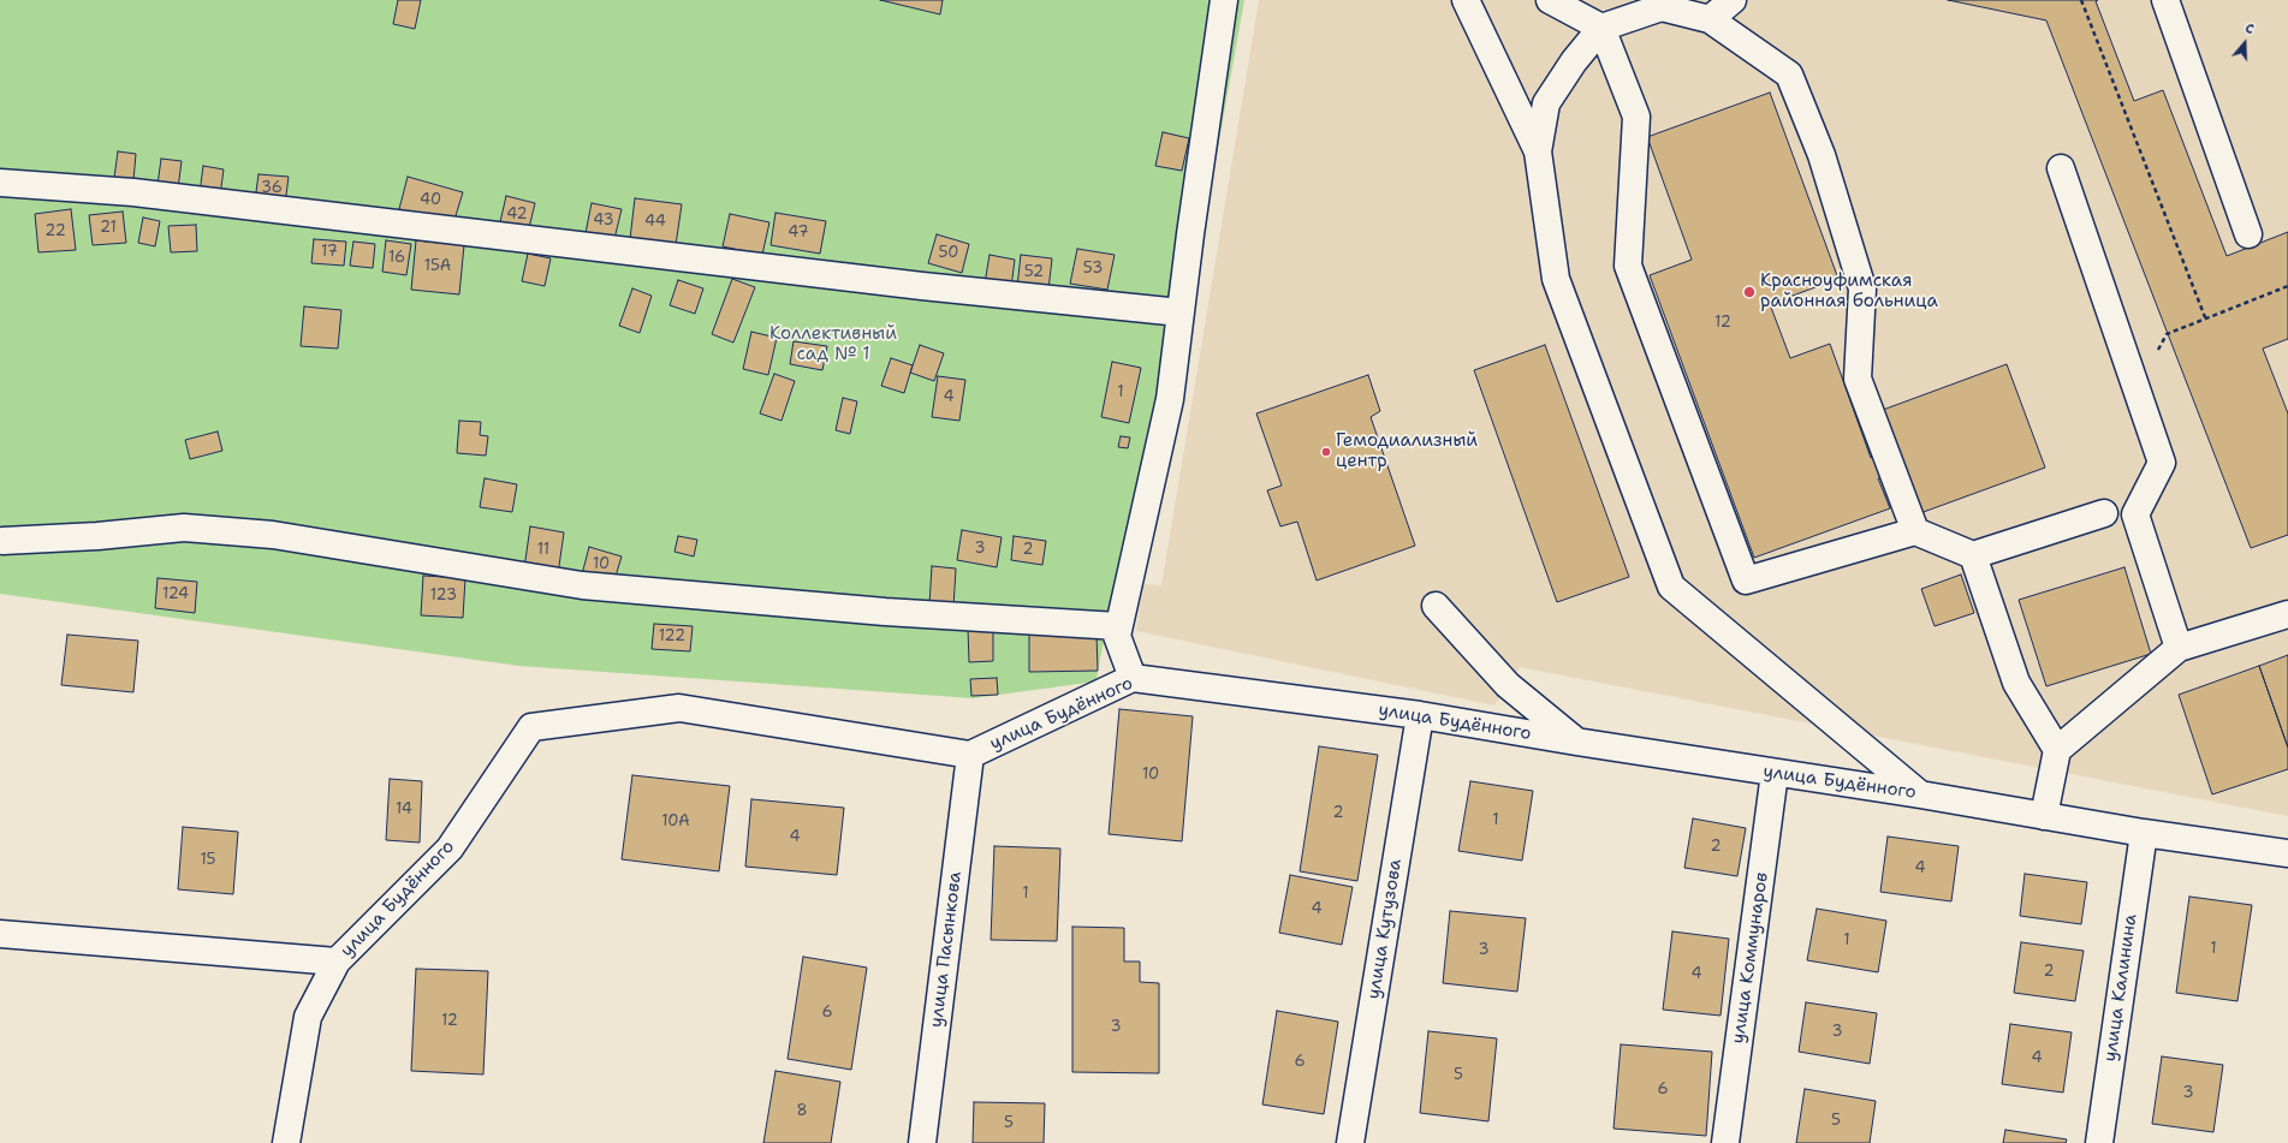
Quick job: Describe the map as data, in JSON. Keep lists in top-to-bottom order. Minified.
{"streets":{"street":["улица Будённого","улица Кутузова","улица Пасынкова","улица Коммунаров","улица Калинина"]},"crossings":[["улица Будённого","улица Кутузова"],["улица Будённого","улица Пасынкова"],["улица Будённого","улица Коммунаров"],["улица Будённого","улица Калинина"]],"parks":["Коллективный сад № 1"],"places":["Красноуфимская районная больница","Гемодиализный центр"],"house_numbers":["36","40","42","43","44","21","22","47","17","50","16","15А","53","52","12","1","4","3","11","2","10","124","123","122","10","14","2","1","10А","4","2","15","4","1","4","1","1","3","2","4","6","12","3","3","4","6","5","6","3","8","5","5"],"north":"top"}
